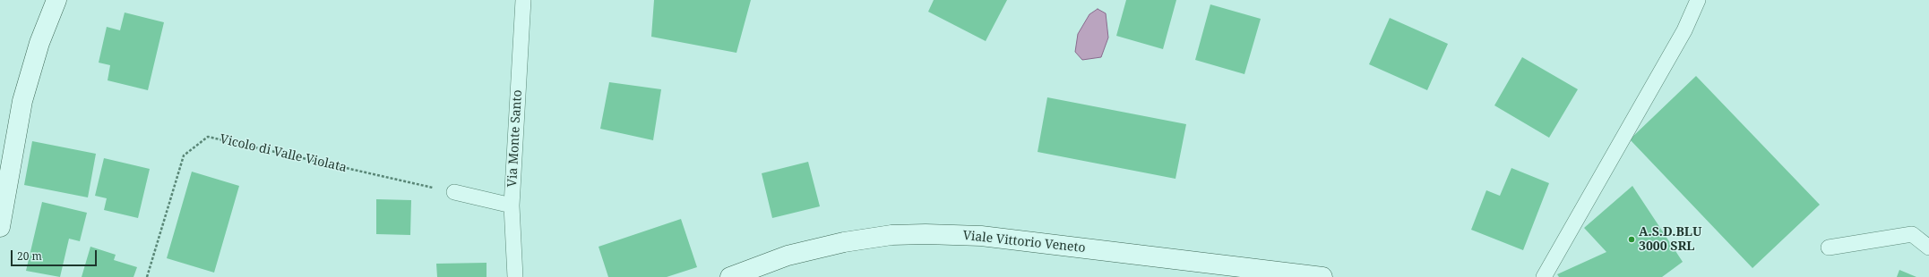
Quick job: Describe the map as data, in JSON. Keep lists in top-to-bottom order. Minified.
{"streets":{"main road":["Viale Vittorio Veneto"],"lane":["Via Monte Santo"],"path":["Vicolo di Valle Violata"]},"places":["A.S.D.BLU 3000 SRL"],"scale_bar":"20 m"}
